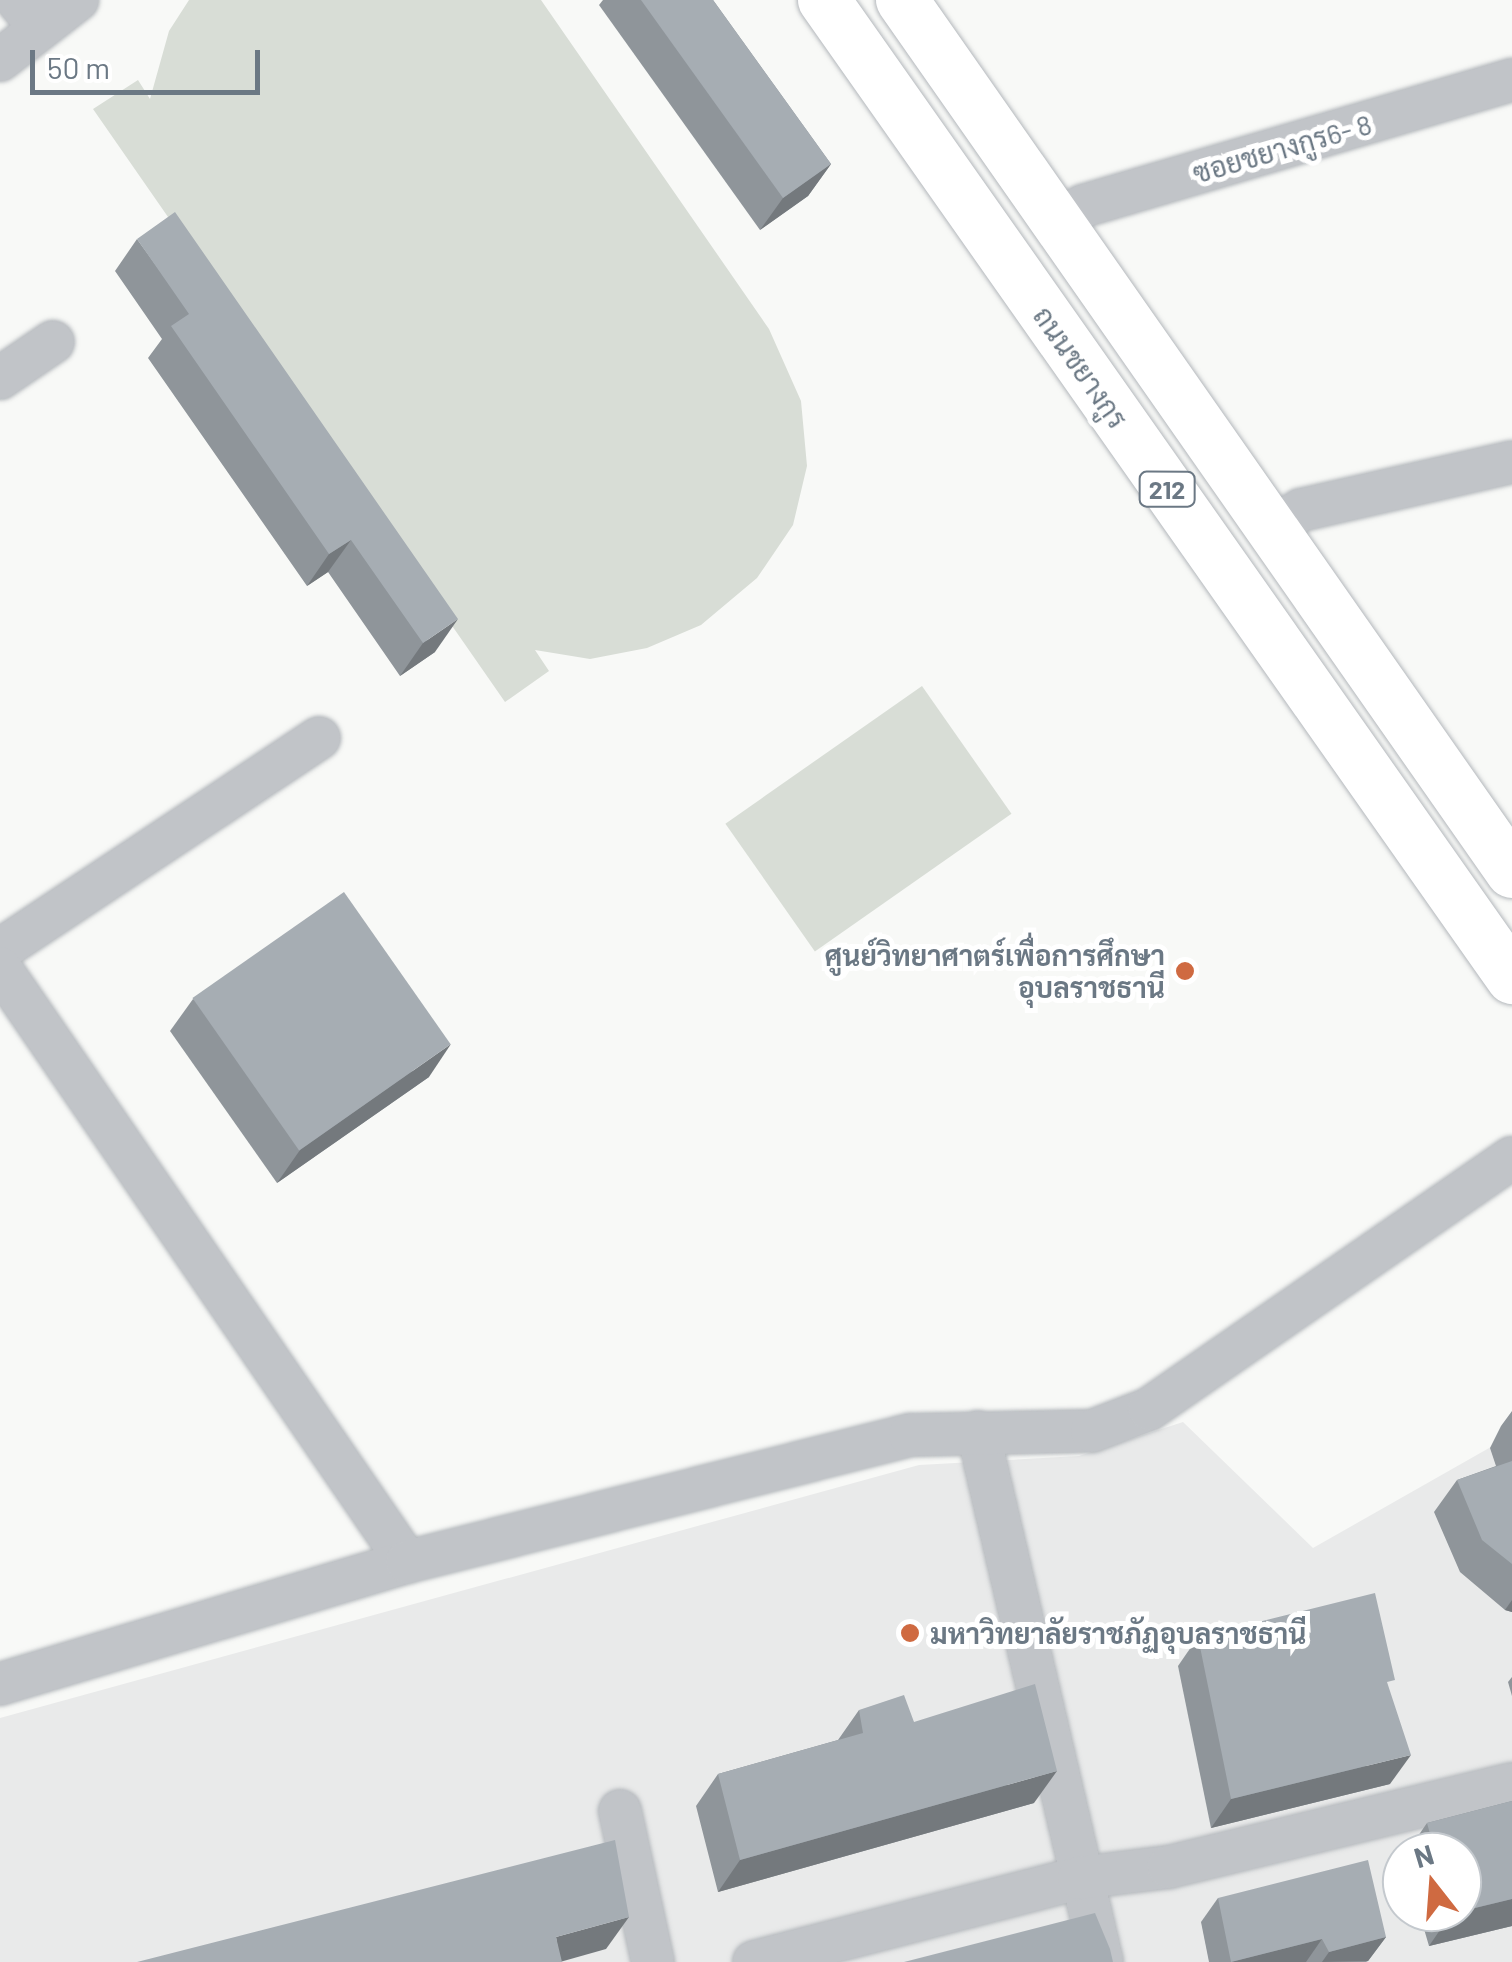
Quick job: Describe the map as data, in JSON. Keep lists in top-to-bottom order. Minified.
{"streets":{"main road":["ถนนชยางกูร","212"],"street":["ซอยชยางกูร6- 8"]},"crossings":[["ซอยชยางกูร6- 8","212"]],"places":["ศูนย์วิทยาศาตร์เพื่อการศึกษา อุบลราชธานี","มหาวิทยาลัยราชภัฏอุบลราชธานี"],"scale_bar":"50 m","north":"top"}
